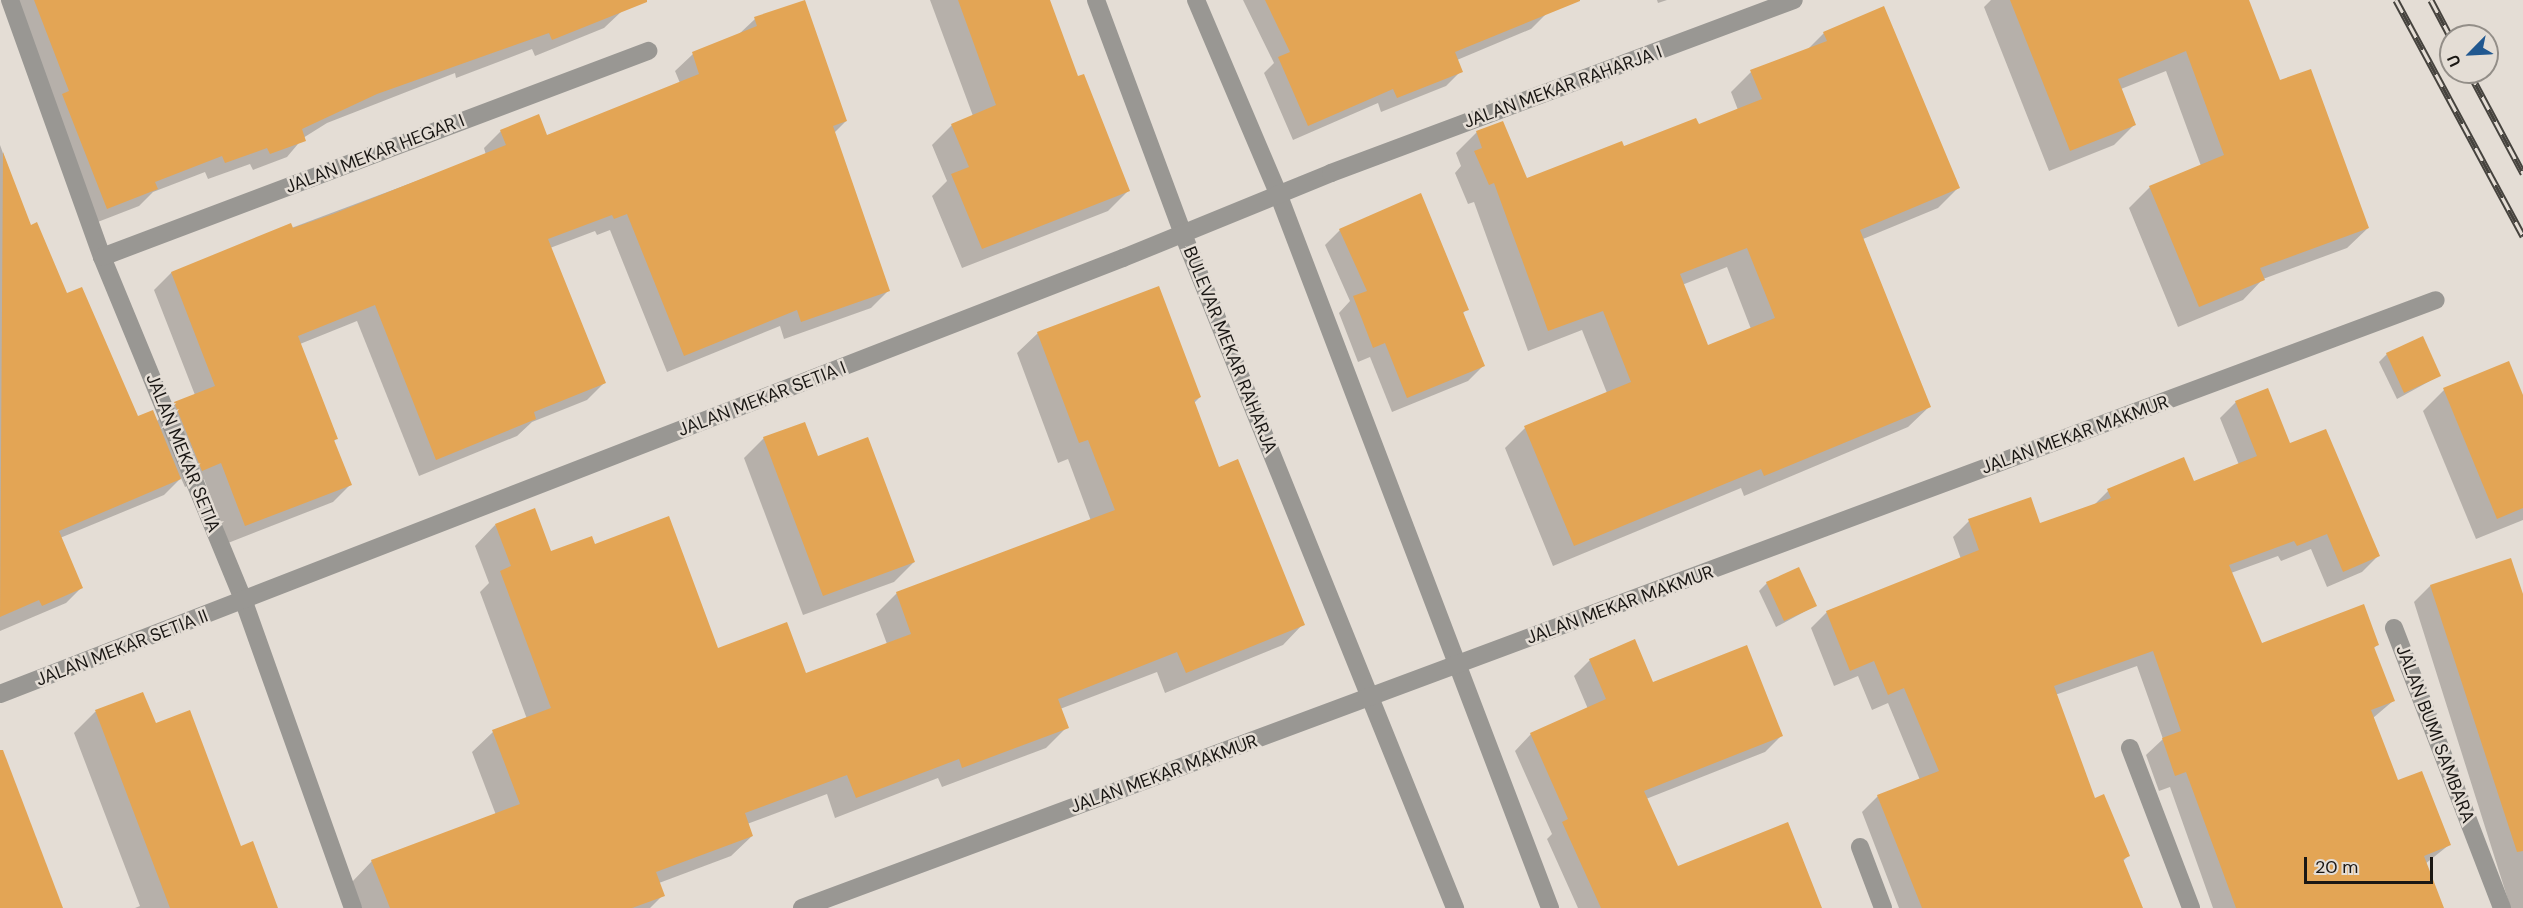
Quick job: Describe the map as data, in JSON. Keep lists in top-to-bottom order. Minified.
{"streets":{"street":["JALAN MEKAR RAHARJA I","JALAN MEKAR HEGAR I","BULEVAR MEKAR RAHARJA","JALAN MEKAR SETIA I","JALAN MEKAR MAKMUR","JALAN MEKAR SETIA","JALAN MEKAR SETIA II","JALAN BUMI SAMBARA"]},"crossings":[["JALAN MEKAR RAHARJA I","JALAN MEKAR SETIA I"],["JALAN MEKAR HEGAR I","JALAN MEKAR SETIA"],["BULEVAR MEKAR RAHARJA","JALAN MEKAR SETIA I"],["BULEVAR MEKAR RAHARJA","JALAN MEKAR MAKMUR"],["JALAN MEKAR SETIA I","JALAN MEKAR SETIA"],["JALAN MEKAR SETIA I","JALAN MEKAR SETIA II"],["JALAN MEKAR SETIA","JALAN MEKAR SETIA II"]],"scale_bar":"20 m","north":"bottom left"}
